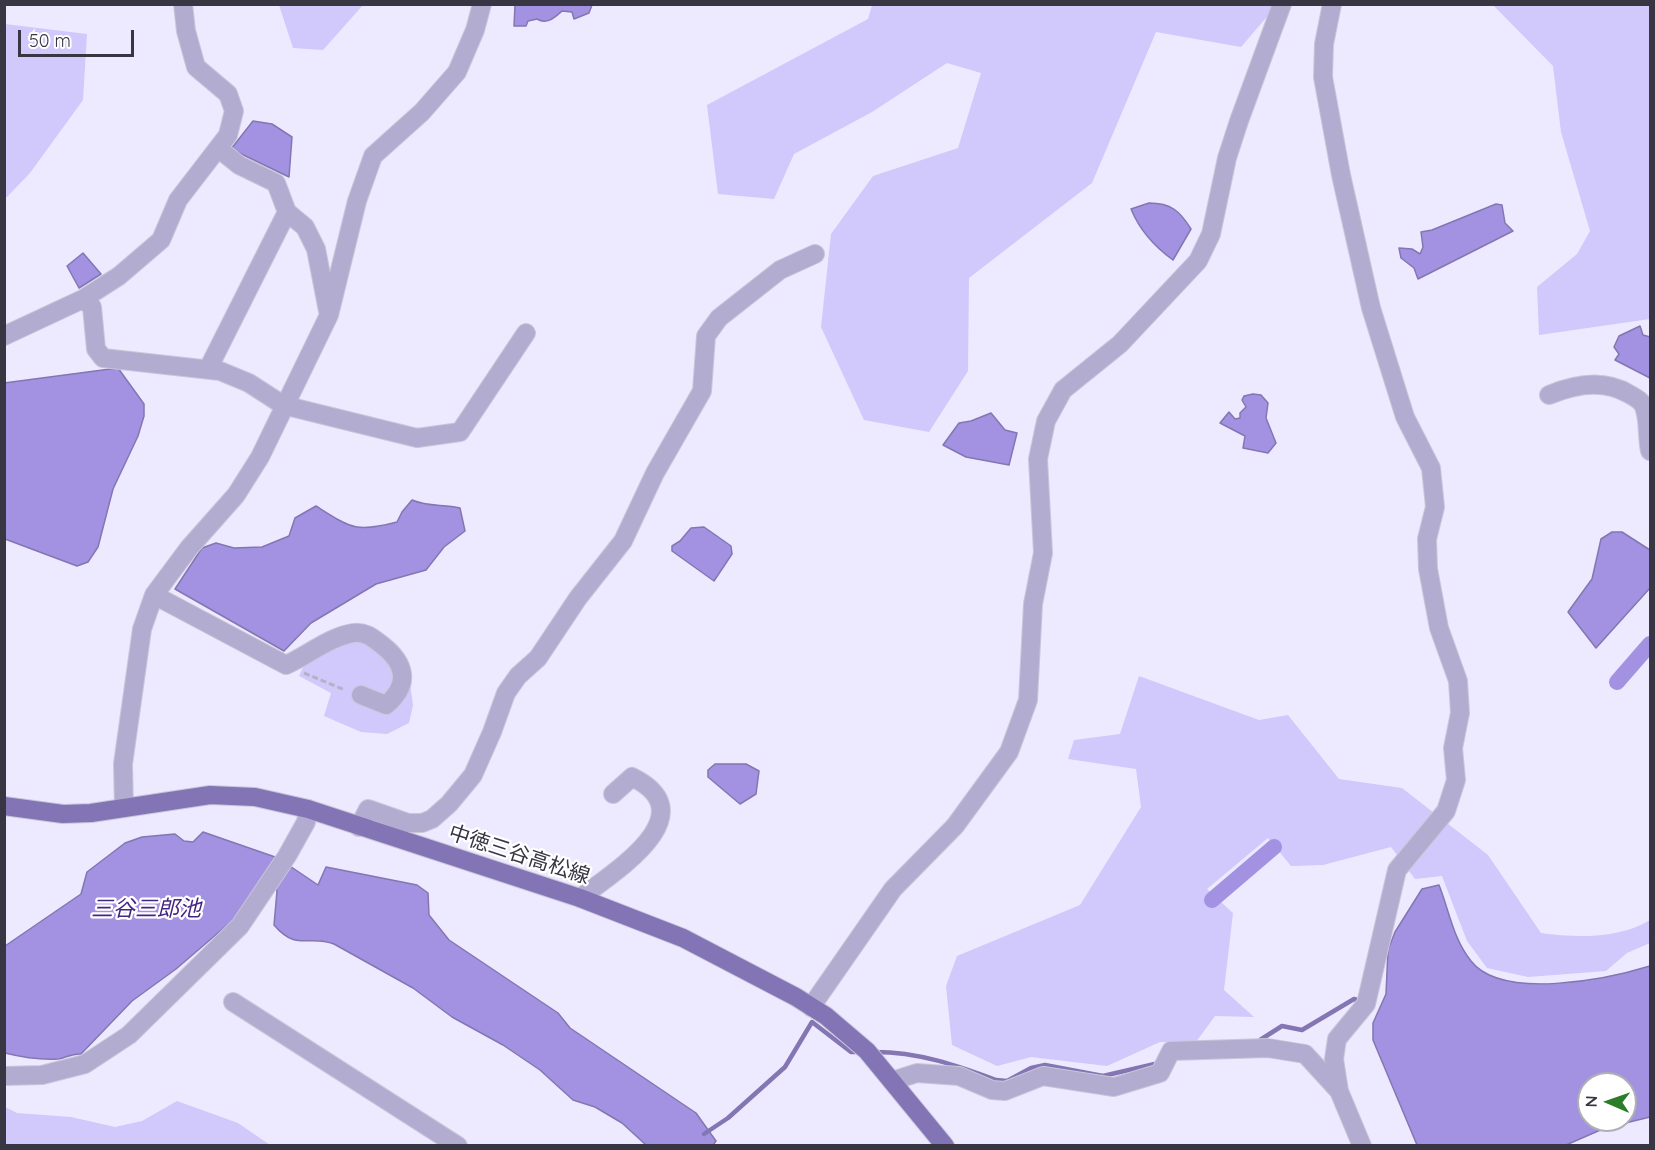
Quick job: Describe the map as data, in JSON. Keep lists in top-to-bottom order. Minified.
{"streets":{"main road":["中徳三谷高松線"]},"water":["三谷三郎池"],"scale_bar":"50 m","north":"left"}
